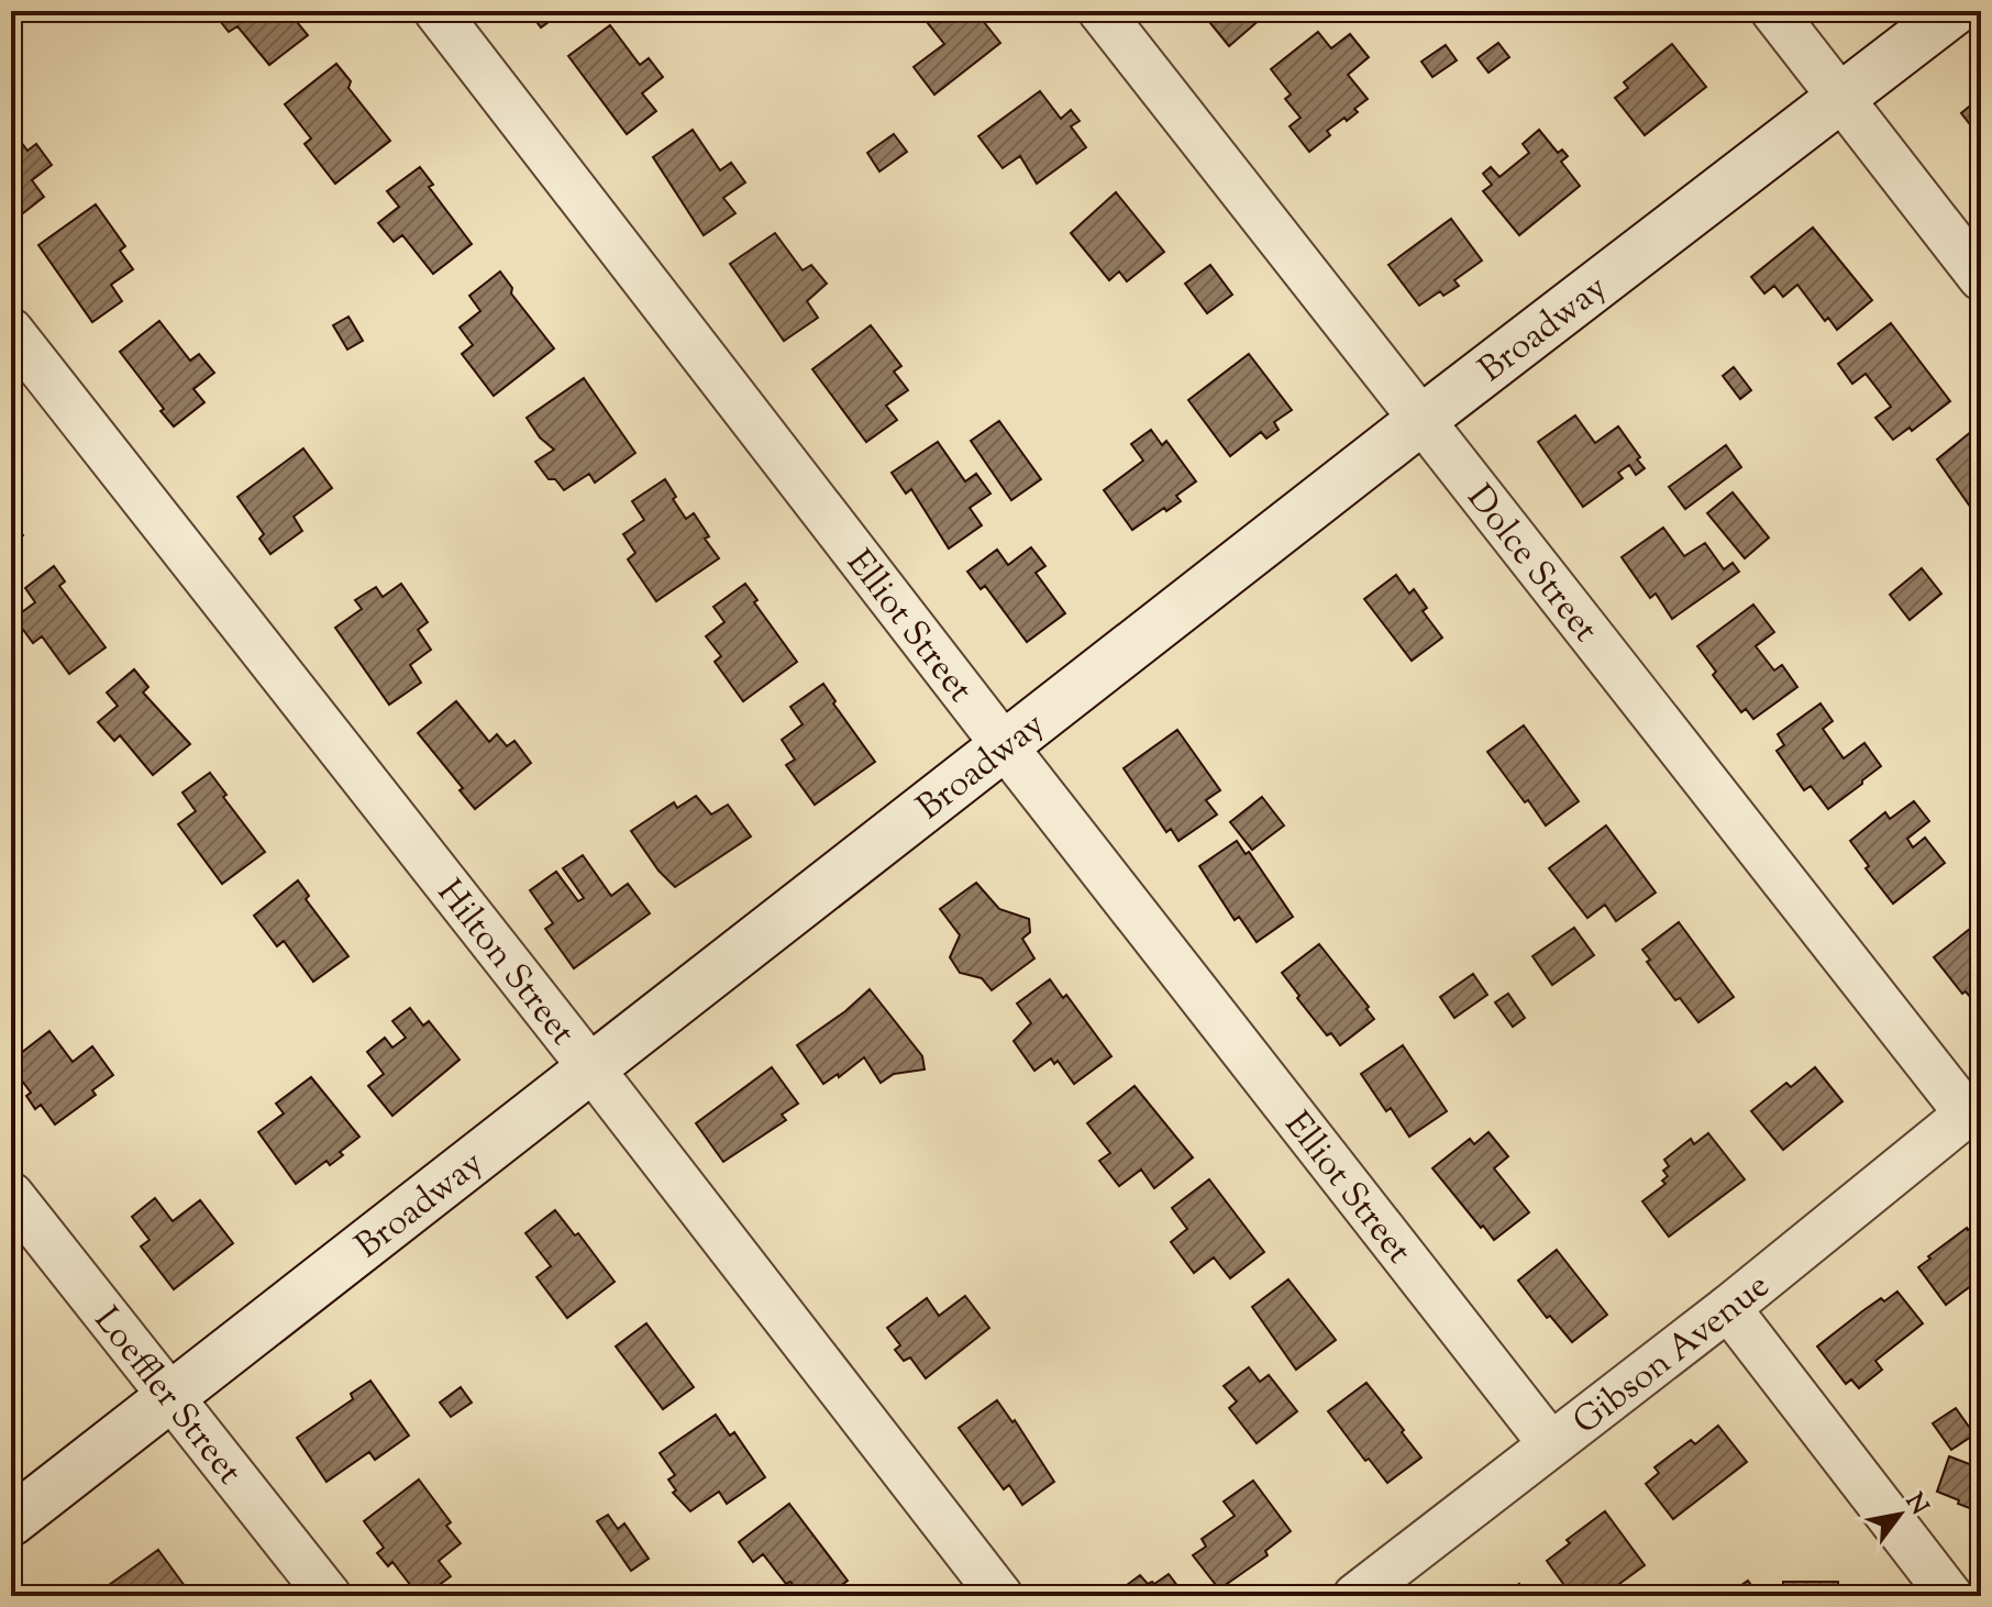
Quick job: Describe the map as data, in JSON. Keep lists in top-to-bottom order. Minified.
{"streets":{"street":["Broadway","Dolce Street","Elliot Street","Hilton Street","Gibson Avenue","Loeffler Street"]},"crossings":[["Broadway","Dolce Street"],["Broadway","Elliot Street"],["Broadway","Hilton Street"],["Broadway","Loeffler Street"],["Dolce Street","Gibson Avenue"],["Elliot Street","Gibson Avenue"]],"north":"top right"}
